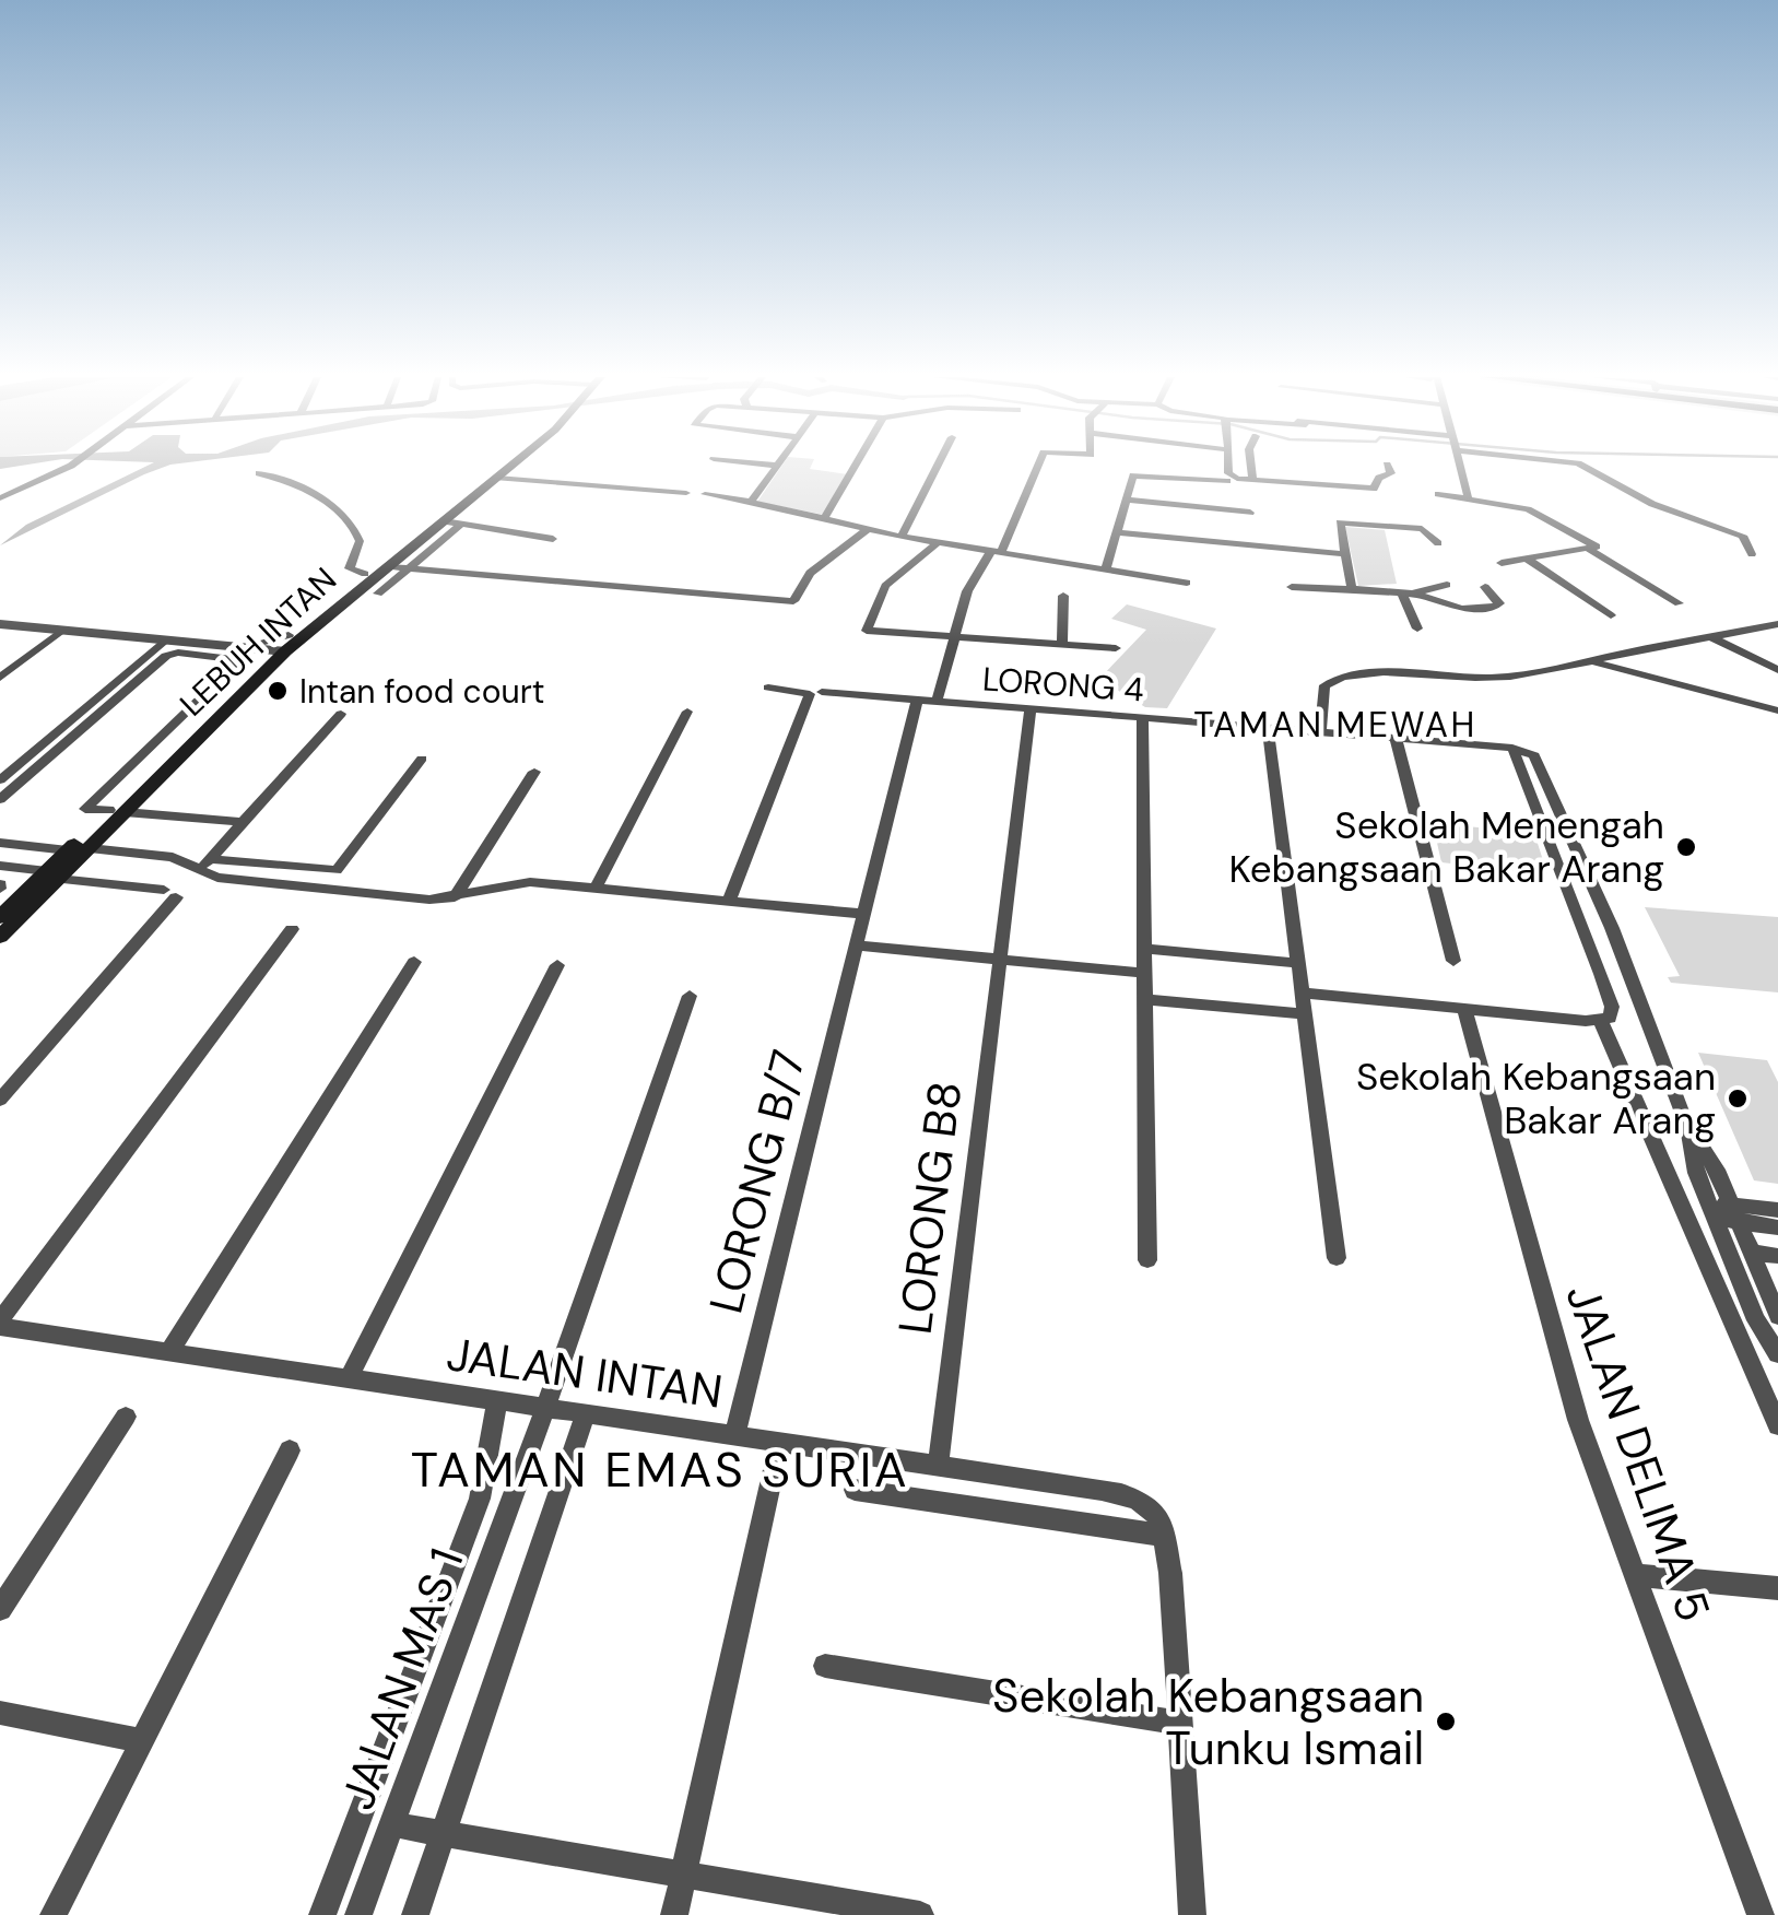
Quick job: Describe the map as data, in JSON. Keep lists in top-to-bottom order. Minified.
{"streets":{"main road":["LEBUH INTAN"],"street":["LORONG 4","LORONG B/7","LORONG B8","JALAN INTAN","JALAN DELIMA 5","JALAN MAS 1"]},"crossings":[["LORONG 4","LORONG B8"],["LORONG B/7","JALAN INTAN"],["LORONG B8","JALAN INTAN"],["JALAN INTAN","JALAN MAS 1"]],"districts":["TAMAN MEWAH","TAMAN EMAS SURIA"],"places":["Intan food court","Sekolah Menengah Kebangsaan Bakar Arang","Sekolah Kebangsaan Bakar Arang","Sekolah Kebangsaan Tunku Ismail"]}
